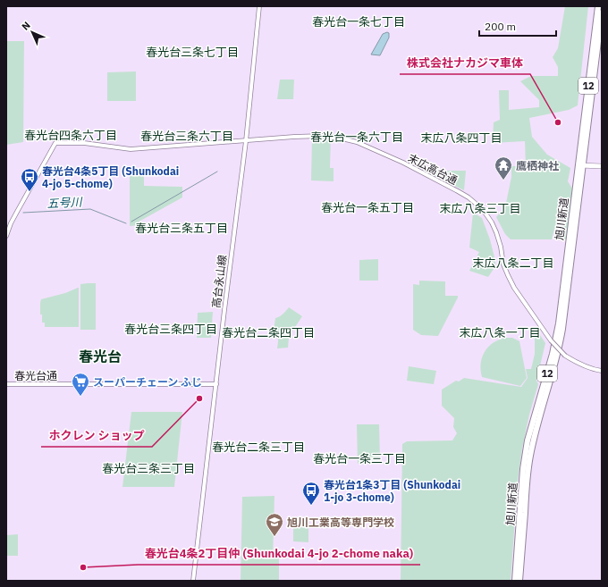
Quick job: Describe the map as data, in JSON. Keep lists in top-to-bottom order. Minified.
{"streets":{"highway":["12","旭川新道"],"street":["末広高台通","高台永山線","春光台通"]},"crossings":[["末広高台通","高台永山線"],["高台永山線","春光台通"]],"districts":["春光台一条七丁目","春光台三条七丁目","春光台四条六丁目","春光台三条六丁目","春光台一条六丁目","末広八条四丁目","春光台一条五丁目","末広八条三丁目","春光台三条五丁目","末広八条二丁目","春光台三条四丁目","春光台二条四丁目","末広八条一丁目","春光台","春光台二条三丁目","春光台一条三丁目","春光台三条三丁目"],"water":["五号川"],"places":{"other":["株式会社ナカジマ車体","ホクレン ショップ","春光台4条2丁目仲 (Shunkodai 4-jo 2-chome naka)"],"temple":["鷹栖神社"],"bus stop":["春光台4条5丁目 (Shunkodai 4-jo 5-chome)","春光台1条3丁目 (Shunkodai 1-jo 3-chome)"],"supermarket":["スーパーチェーン ふじ"],"school or university":["旭川工業高等専門学校"]},"scale_bar":"200 m","north":"top left"}
